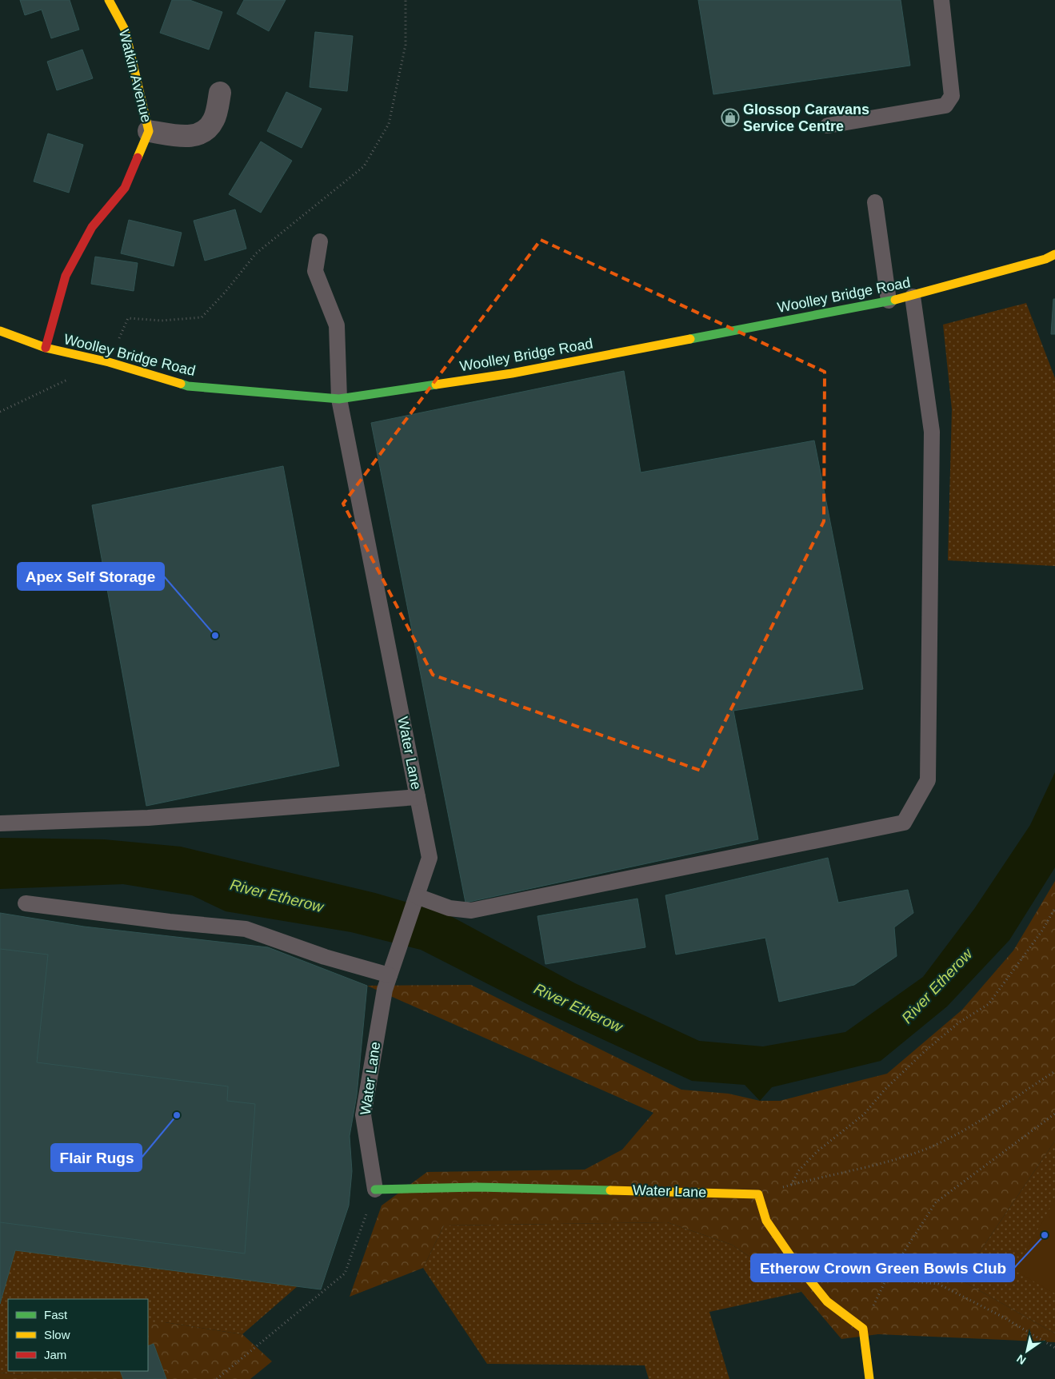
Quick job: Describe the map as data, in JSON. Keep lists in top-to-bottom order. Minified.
{"streets":{"street":["Watkin Avenue","Woolley Bridge Road","Water Lane"]},"crossings":[["Watkin Avenue","Woolley Bridge Road"],["Woolley Bridge Road","Water Lane"]],"water":["River Etherow"],"places":{"shop":["Glossop Caravans Service Centre"],"other":["Apex Self Storage","Flair Rugs","Etherow Crown Green Bowls Club"]},"legend":["Fast","Slow","Jam"],"north":"bottom left"}
